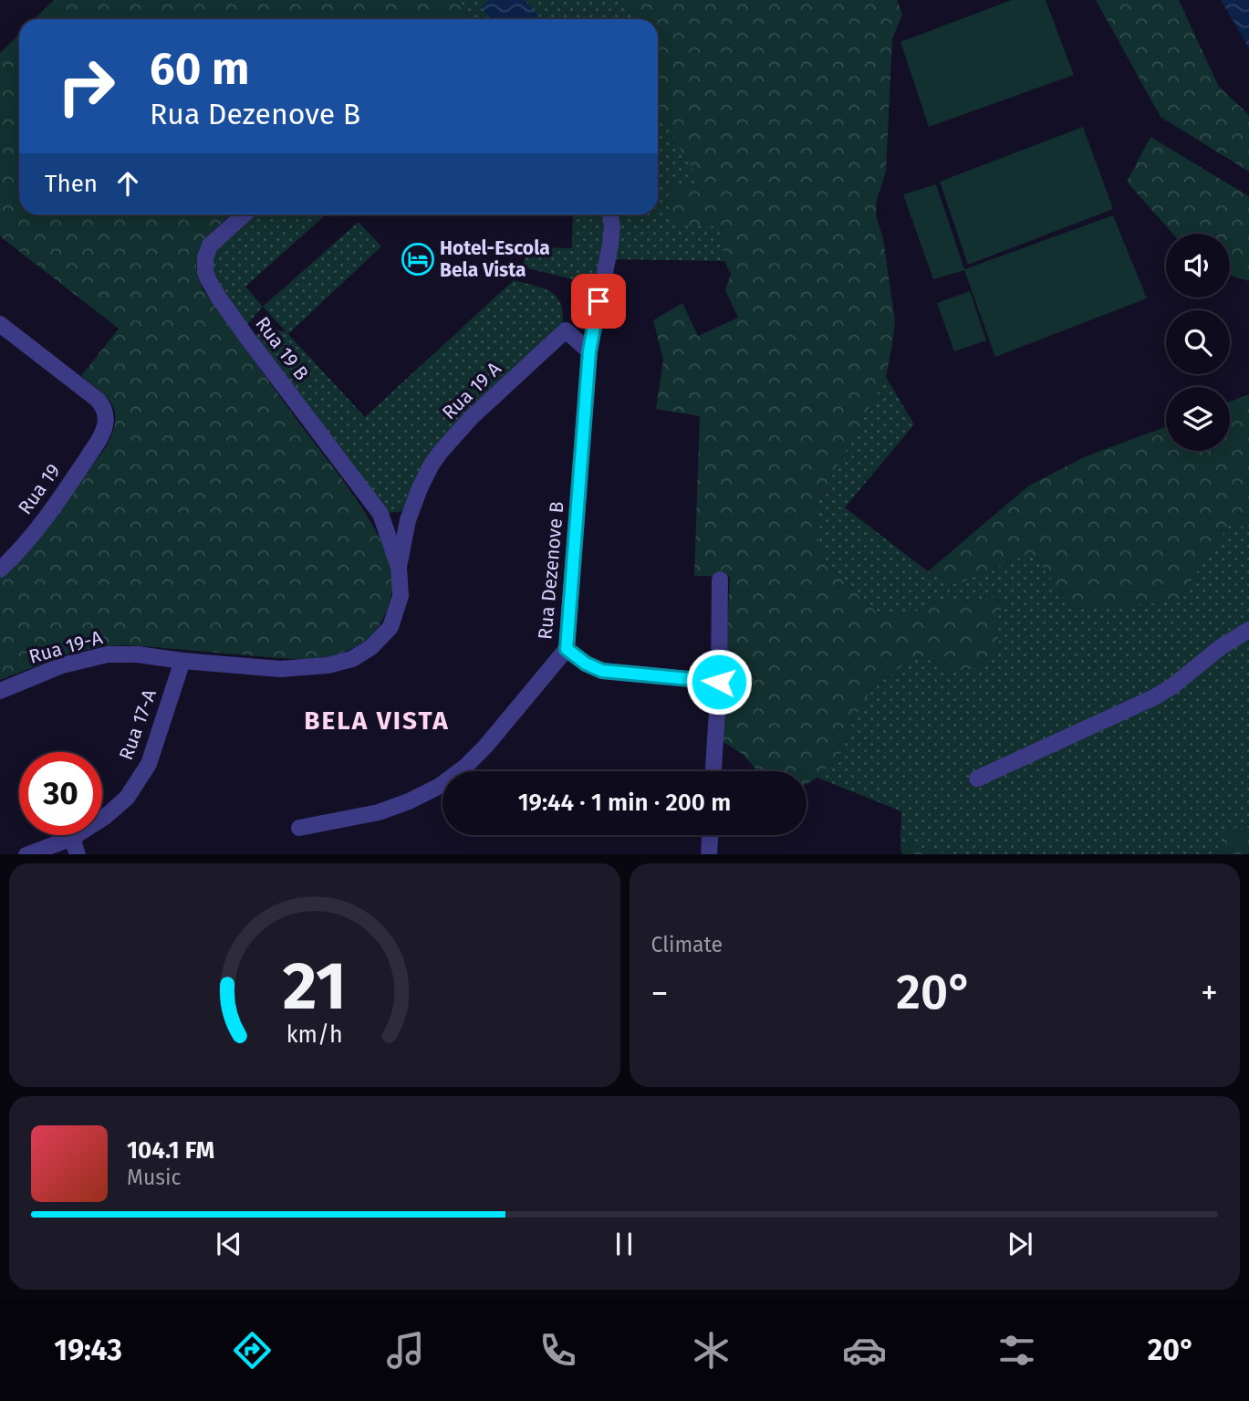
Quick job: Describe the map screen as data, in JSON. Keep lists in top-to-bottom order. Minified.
{"streets":{"street":["Rua 19 B","Rua 19 A","Rua 19","Rua Dezenove B","Rua 19-A","Rua 17-A"]},"crossings":[["Rua 19 B","Rua 19-A"],["Rua 19 A","Rua Dezenove B"],["Rua 19-A","Rua 17-A"]],"districts":["BELA VISTA"],"places":{"hotel":["Hotel-Escola Bela Vista"]},"page":{"turn":["60 m","Rua Dezenove B"],"then":"Then","limit":"30","trip":"19:44 · 1 min · 200 m","tile":"Climate","heat":["−","20°","+"],"song":["104.1 FM","Music"],"tabs":["19:43","20°"],"gauge":["21","km/h"]}}
